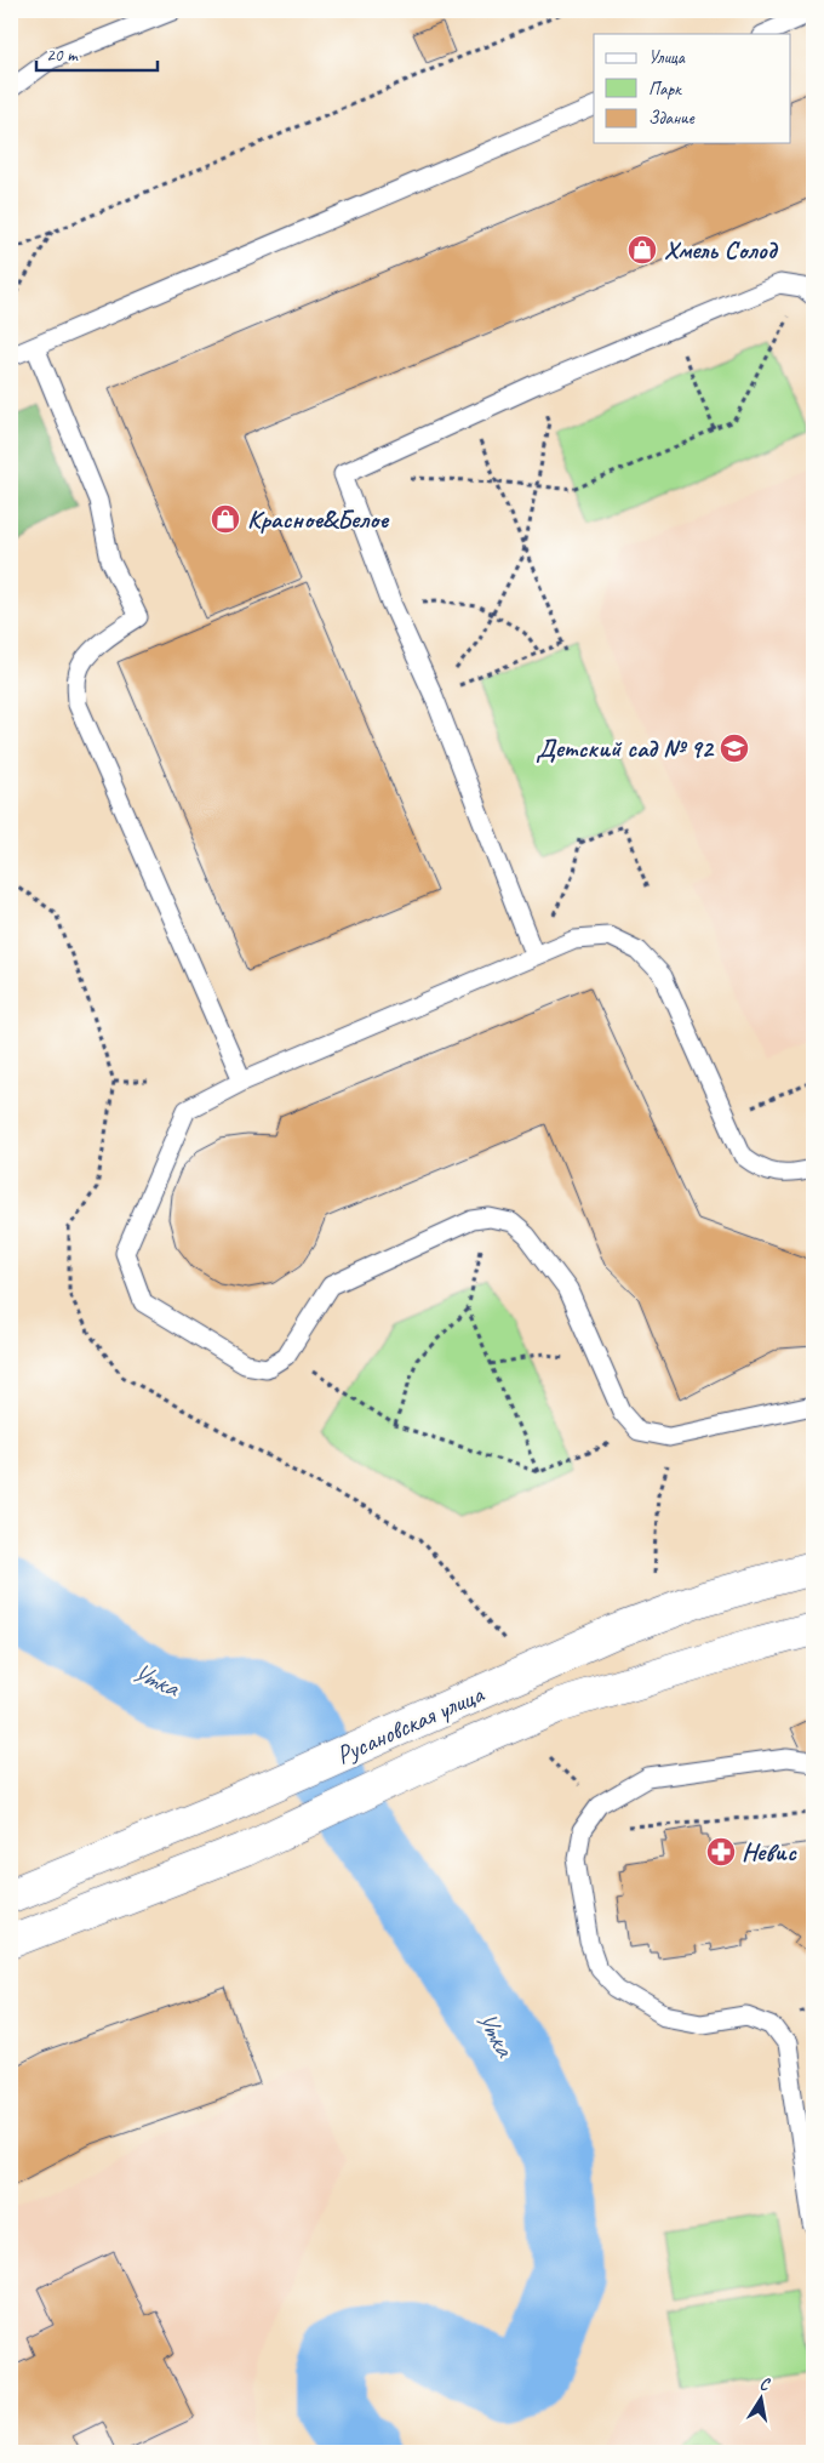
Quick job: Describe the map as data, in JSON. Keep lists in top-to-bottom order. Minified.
{"streets":{"street":["Русановская улица"]},"water":["Утка"],"places":{"shop":["Хмель Солод","Красное&Белое"],"school or university":["Детский сад № 92"],"pharmacy":["Невис"]},"legend":["Улица","Парк","Здание"],"scale_bar":"20 m","north":"top"}
